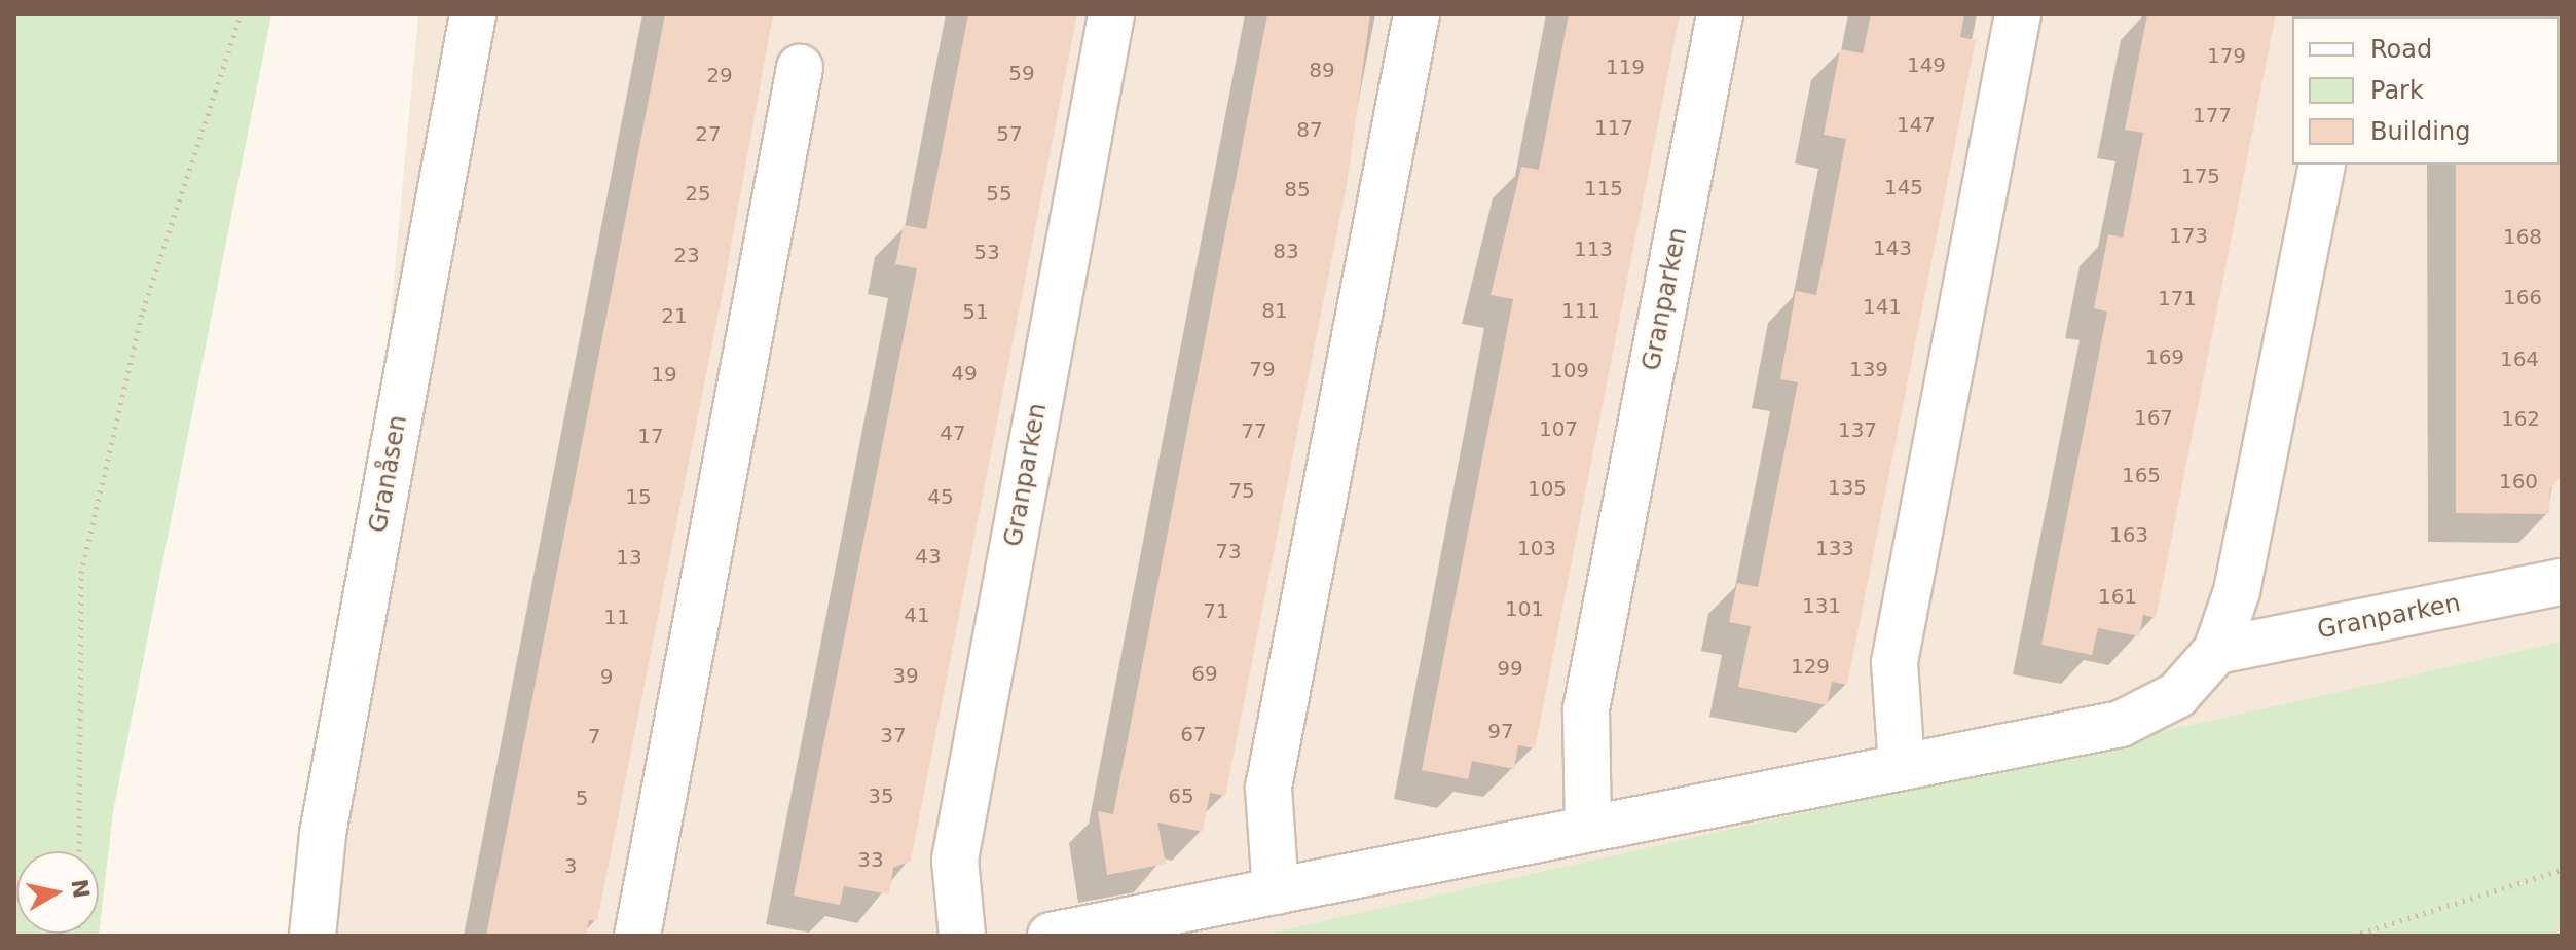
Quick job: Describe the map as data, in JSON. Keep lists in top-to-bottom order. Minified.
{"streets":{"street":["Granparken","Granåsen"]},"house_numbers":["179","149","119","89","59","29","177","147","117","87","27","57","175","145","115","85","25","55","173","168","143","113","83","53","23","166","171","141","81","111","51","21","169","164","79","139","109","49","19","167","162","107","137","77","47","17","165","160","135","105","75","15","45","163","103","133","73","43","13","161","131","101","71","41","11","129","99","69","39","9","97","67","37","7","35","65","5","33","3"],"legend":["Road","Park","Building"],"north":"right"}
